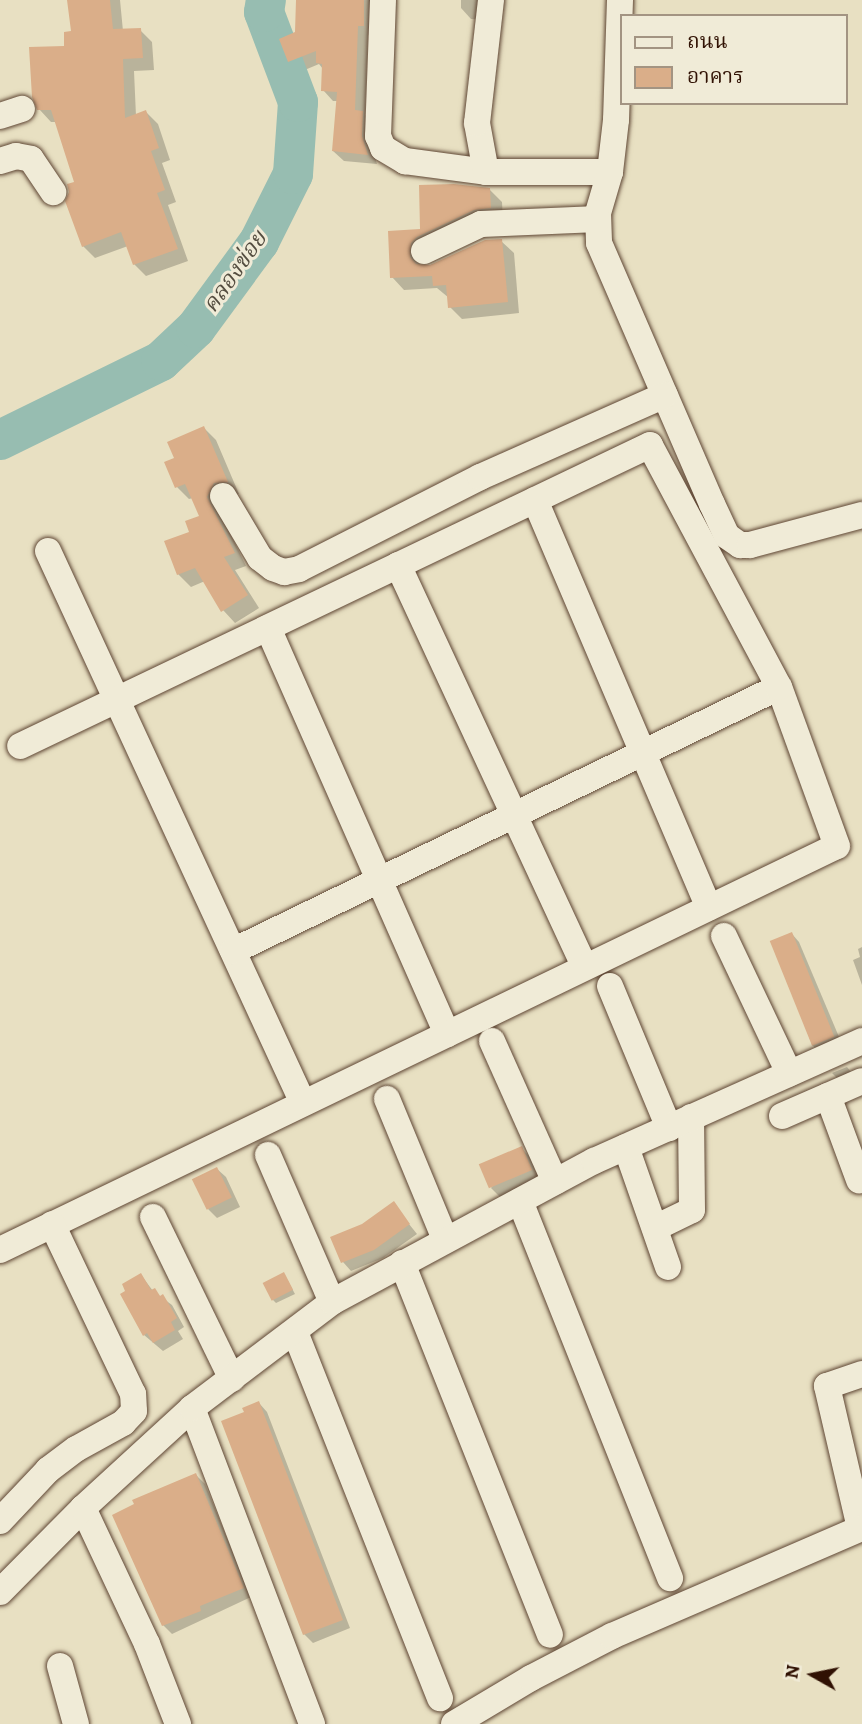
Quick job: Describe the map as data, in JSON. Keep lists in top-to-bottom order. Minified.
{"water":["คลองข่อย"],"legend":["ถนน","อาคาร"],"north":"left"}
